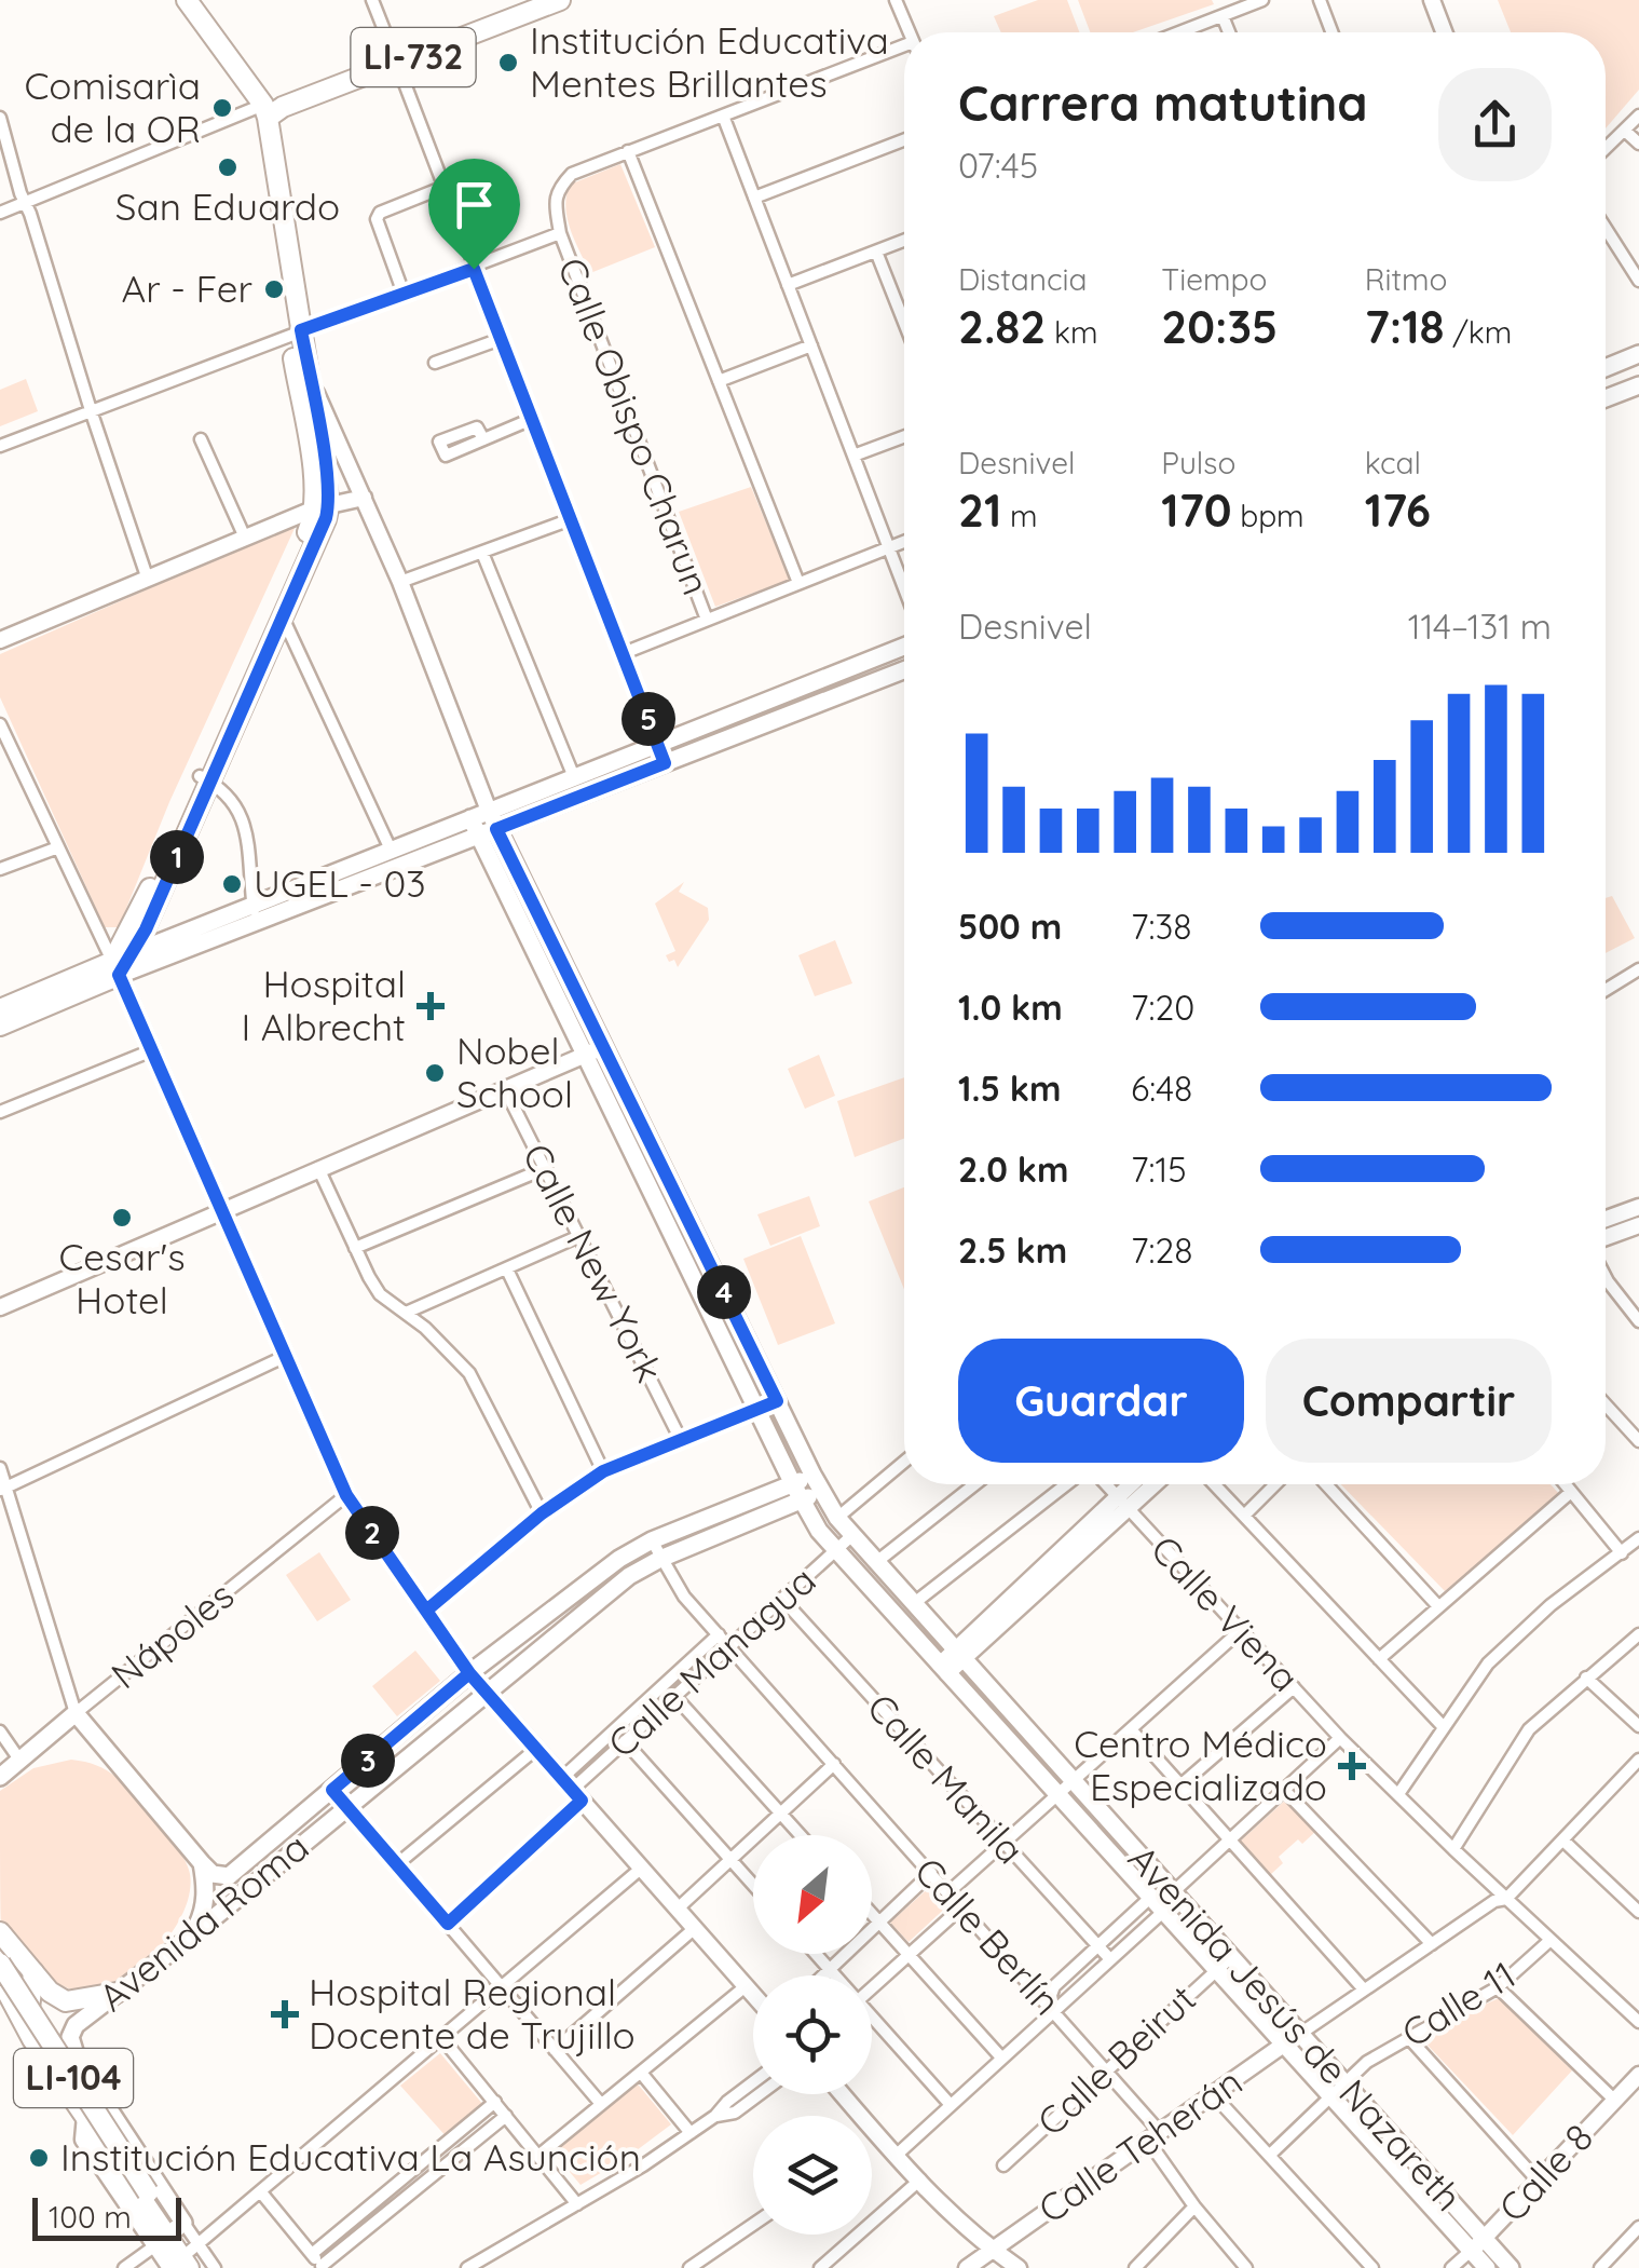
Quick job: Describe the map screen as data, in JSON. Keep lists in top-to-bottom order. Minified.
{"streets":{"main road":["LI-732","Nápoles","Avenida Roma","Avenida Jesús de Nazareth","LI-104"],"street":["Calle Obispo Charun","Calle New York","Calle Viena","Calle Managua","Calle Manila","Calle Berlín","Calle 11","Calle Beirut","Calle Teherán","Calle 8"]},"crossings":[["Calle Viena","Calle 11"],["Calle Viena","Calle Teherán"],["Calle Managua","Calle Manila"],["Calle Managua","Calle Berlín"],["Calle Managua","Avenida Jesús de Nazareth"],["Avenida Roma","Calle Berlín"],["Avenida Roma","Avenida Jesús de Nazareth"],["Avenida Roma","LI-104"],["Calle Berlín","Calle Beirut"],["Calle Berlín","Calle Teherán"],["Calle 11","Avenida Jesús de Nazareth"],["Avenida Jesús de Nazareth","Calle Beirut"],["Avenida Jesús de Nazareth","Calle Teherán"],["Avenida Jesús de Nazareth","Calle 8"]],"places":{"other":["Institución Educativa Mentes Brillantes","Comisarìa de la OR","San Eduardo","Ar - Fer","UGEL - 03","Nobel School","Cesar's Hotel","Institución Educativa La Asunción"],"health":["Hospital I Albrecht","Centro Médico Especializado","Hospital Regional Docente de Trujillo"]},"scale_bar":"100 m","north":"bottom left","page":{"heading":["Carrera matutina","07:45"],"stats":[["Distancia","2.82 km"],["Tiempo","20:35"],["Ritmo","7:18 /km"],["Desnivel","21 m"],["Pulso","170 bpm"],["kcal","176"]],"chart":["Desnivel","114–131 m"],"pins":["5","1","4","2","3"],"list":[{"name":"500 m","note":"7:38"},{"name":"1.0 km","note":"7:20"},{"name":"1.5 km","note":"6:48"},{"name":"2.0 km","note":"7:15"},{"name":"2.5 km","note":"7:28"}],"buttons":["Guardar","Compartir"],"scale":"100 m"}}
